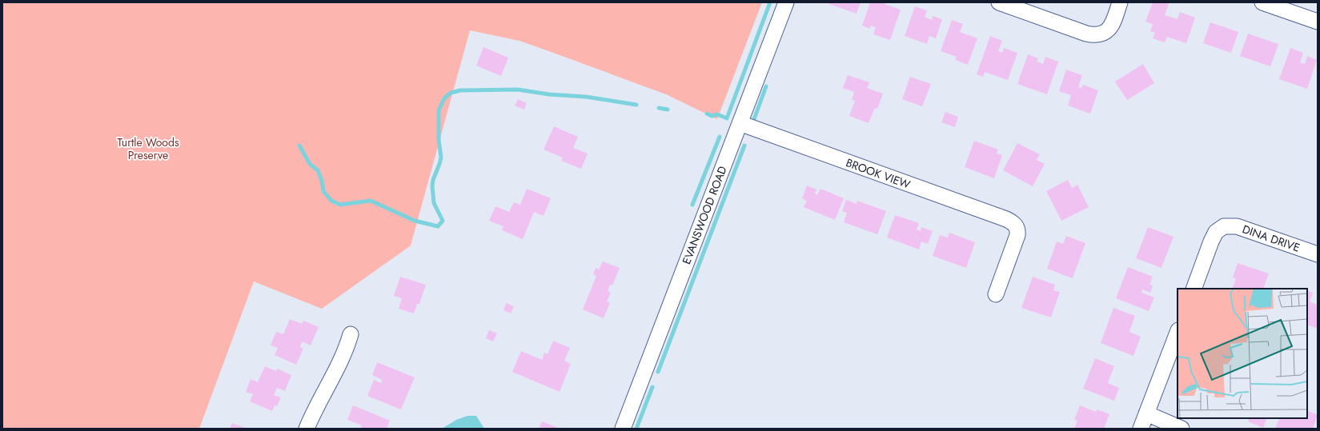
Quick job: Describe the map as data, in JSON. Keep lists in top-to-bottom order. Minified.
{"streets":{"street":["BROOK VIEW","EVANSWOOD ROAD","DINA DRIVE"]},"crossings":[["BROOK VIEW","EVANSWOOD ROAD"]],"parks":["Turtle Woods Preserve"]}
